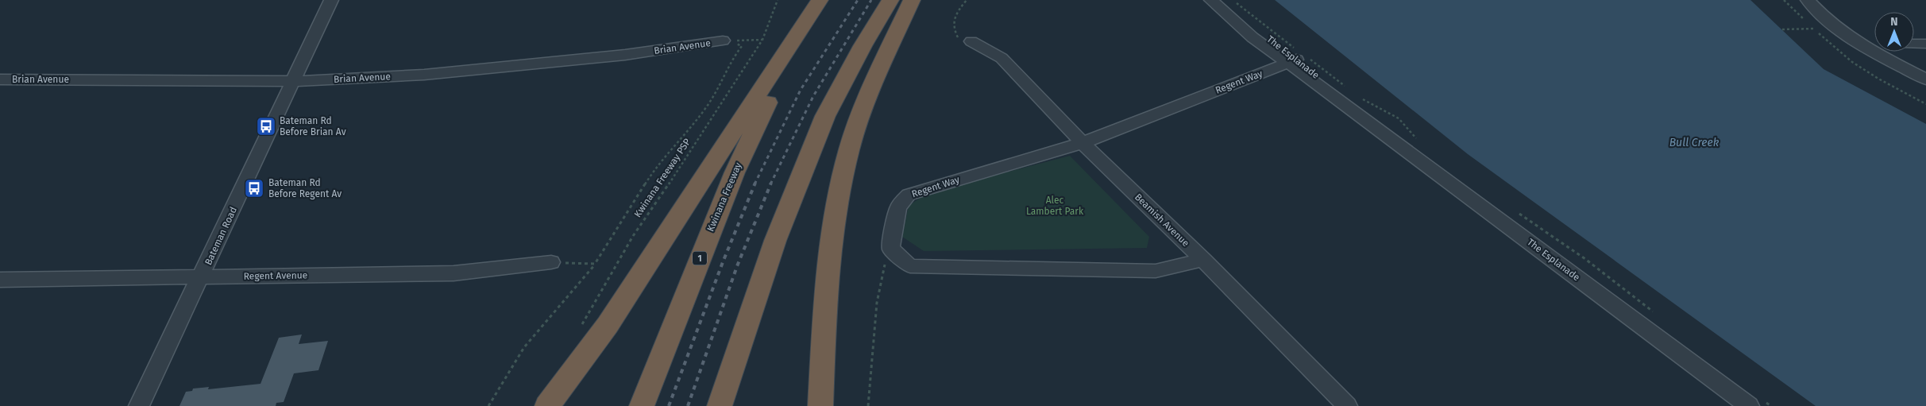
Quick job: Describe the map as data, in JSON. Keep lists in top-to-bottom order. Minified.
{"streets":{"highway":["Kwinana Freeway","1"],"street":["Brian Avenue","The Esplanade","Regent Way","Beamish Avenue","Bateman Road","Regent Avenue"],"path":["Kwinana Freeway PSP"]},"crossings":[["Brian Avenue","Bateman Road"],["The Esplanade","Regent Way"],["Regent Way","Beamish Avenue"],["Bateman Road","Regent Avenue"]],"water":["Bull Creek"],"parks":["Alec Lambert Park"],"places":{"bus stop":["Bateman Rd Before Brian Av","Bateman Rd Before Regent Av"]},"north":"top"}
